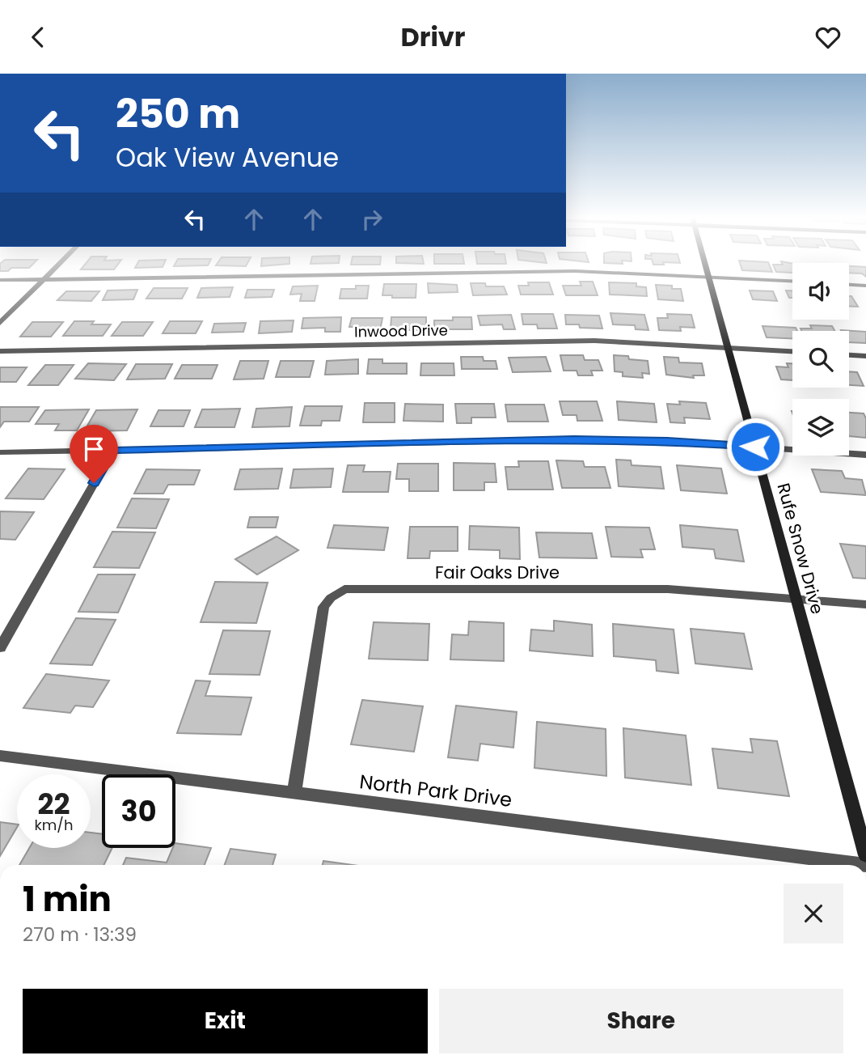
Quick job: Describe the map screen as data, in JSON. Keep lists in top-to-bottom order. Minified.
{"streets":{"main road":["Rufe Snow Drive"],"street":["Inwood Drive","Fair Oaks Drive","North Park Drive"]},"crossings":[["Inwood Drive","Rufe Snow Drive"],["Rufe Snow Drive","Fair Oaks Drive"],["Fair Oaks Drive","North Park Drive"]],"page":{"header":"Drivr","turn":["250 m","Oak View Avenue"],"speed":"22 km/h","limit":"30","heading":["1 min","270 m · 13:39"],"buttons":["Exit","Share"]}}
